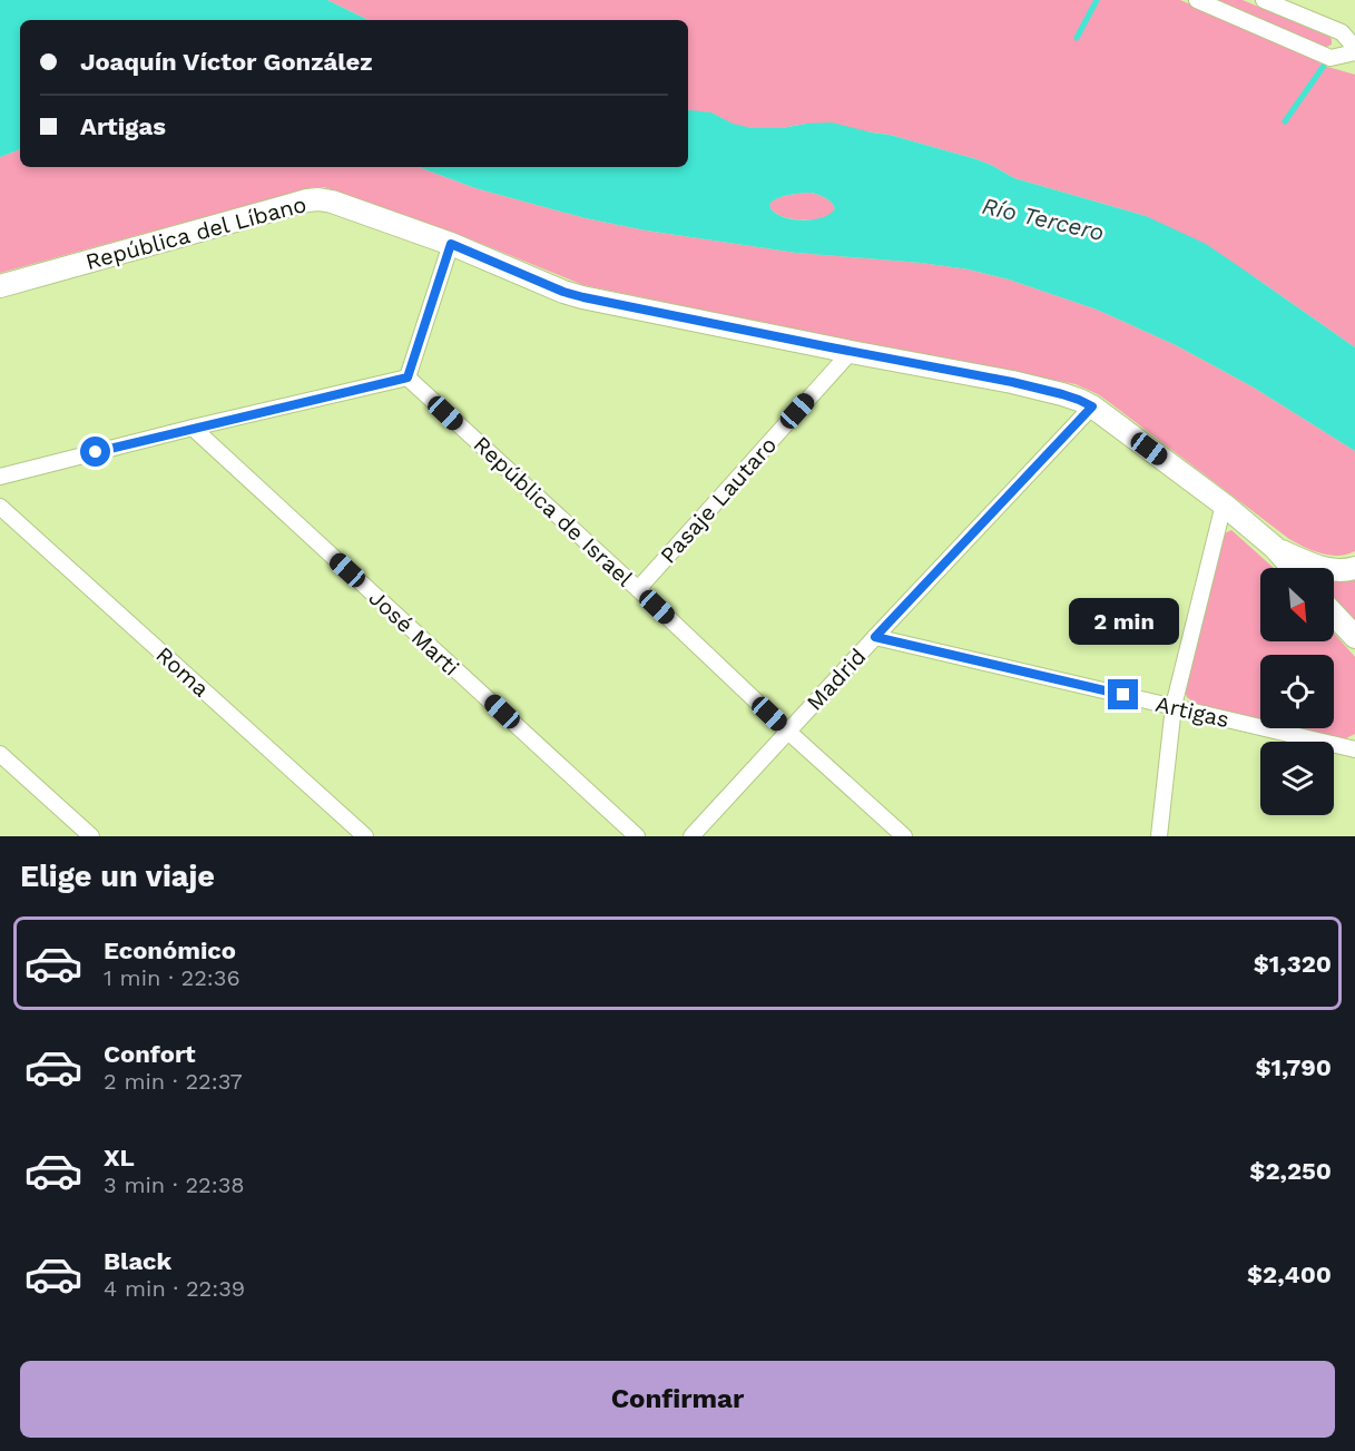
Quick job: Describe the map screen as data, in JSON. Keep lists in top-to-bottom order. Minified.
{"streets":{"street":["República del Líbano","Pasaje Lautaro","República de Israel","José Marti","Roma","Madrid","Artigas"]},"crossings":[["República del Líbano","Pasaje Lautaro"],["República del Líbano","Madrid"],["Pasaje Lautaro","República de Israel"],["República de Israel","Madrid"],["Madrid","Artigas"]],"water":["Río Tercero"],"north":"bottom right","page":{"banner":["Joaquín Víctor González","Artigas"],"bubble":"2 min","heading":"Elige un viaje","list":[{"name":"Económico","note":"1 min · 22:36","value":"$1,320"},{"name":"Confort","note":"2 min · 22:37","value":"$1,790"},{"name":"XL","note":"3 min · 22:38","value":"$2,250"},{"name":"Black","note":"4 min · 22:39","value":"$2,400"}],"buttons":"Confirmar"}}
